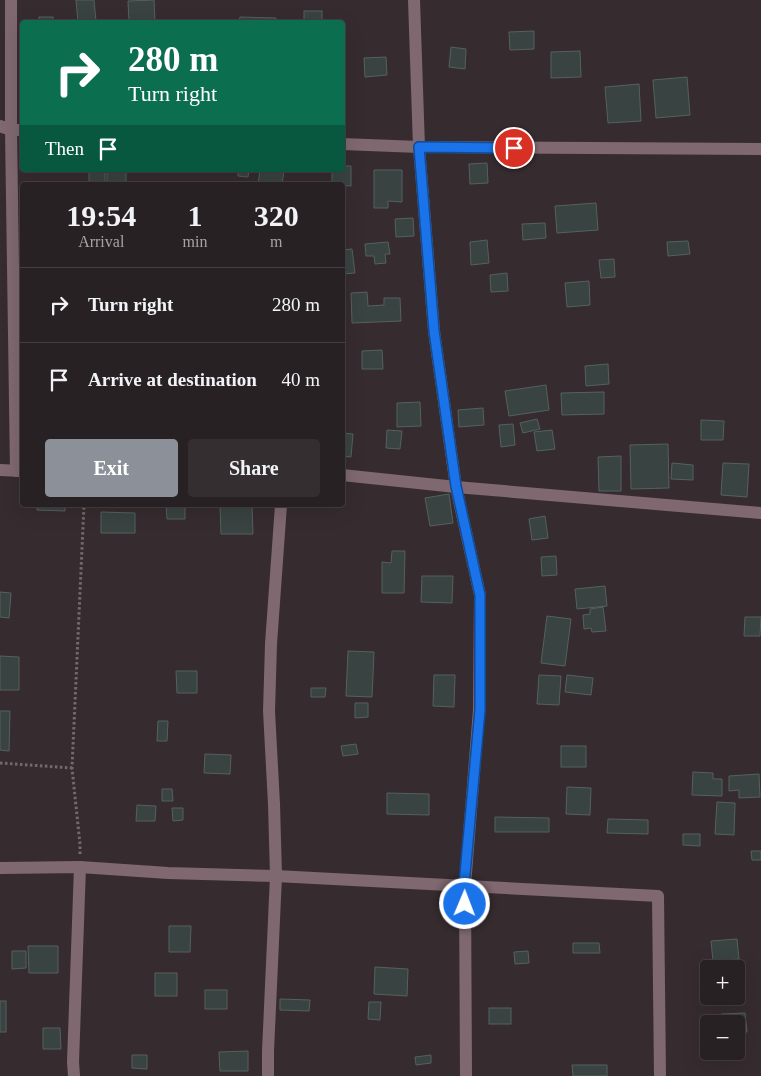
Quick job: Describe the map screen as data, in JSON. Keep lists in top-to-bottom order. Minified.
{"page":{"turn":["280 m","Turn right"],"then":"Then","eta":["19:54","Arrival","1","min","320","m"],"list":[{"name":"Turn right","value":"280 m"},{"name":"Arrive at destination","value":"40 m"}],"buttons":["Exit","Share"],"map_buttons":["+","−"]}}
